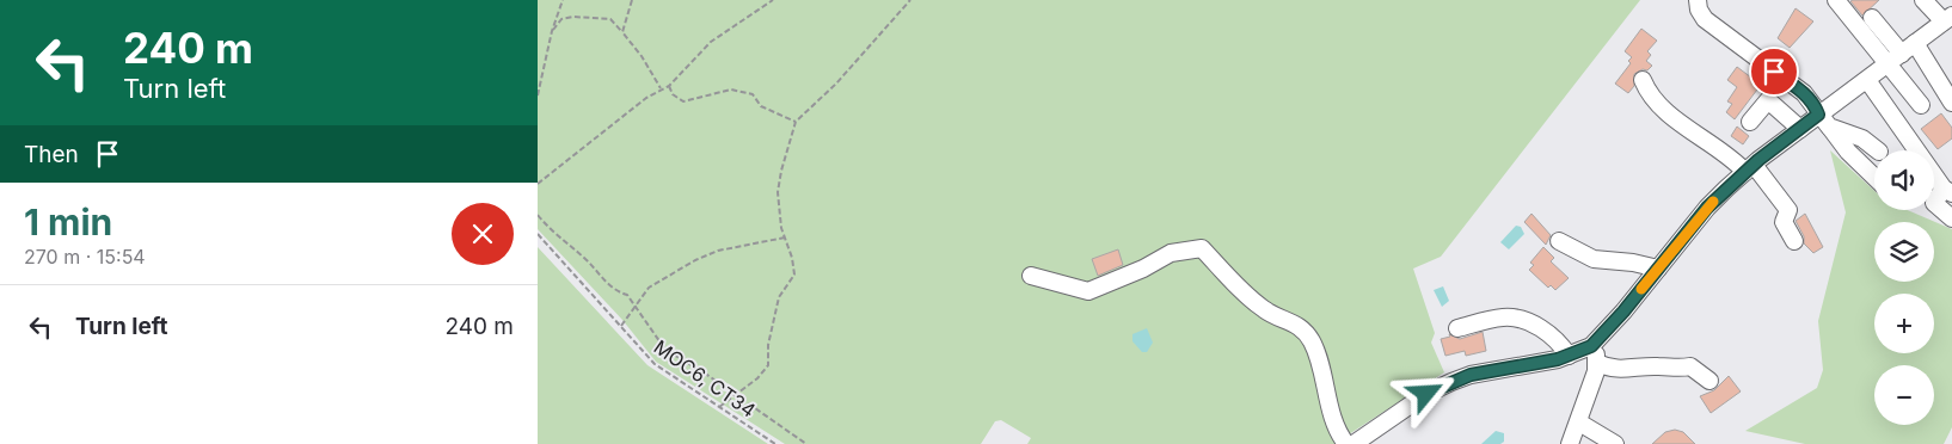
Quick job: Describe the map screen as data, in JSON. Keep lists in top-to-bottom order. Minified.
{"streets":{"path":["MOC6, CT34"]},"page":{"turn":["240 m","Turn left"],"then":"Then","map_buttons":["+","−"],"heading":["1 min","270 m · 15:54"],"list":[{"name":"Turn left","value":"240 m"}]}}
